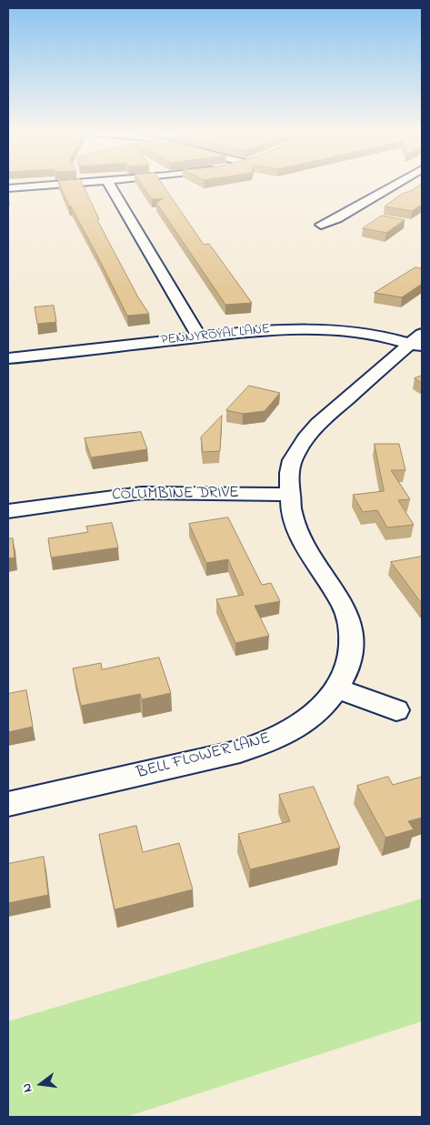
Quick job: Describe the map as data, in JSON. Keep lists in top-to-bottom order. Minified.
{"streets":{"street":["PENNYROYAL LANE","COLUMBINE DRIVE","BELL FLOWER LANE"]},"crossings":[["PENNYROYAL LANE","BELL FLOWER LANE"],["COLUMBINE DRIVE","BELL FLOWER LANE"]],"north":"left"}
